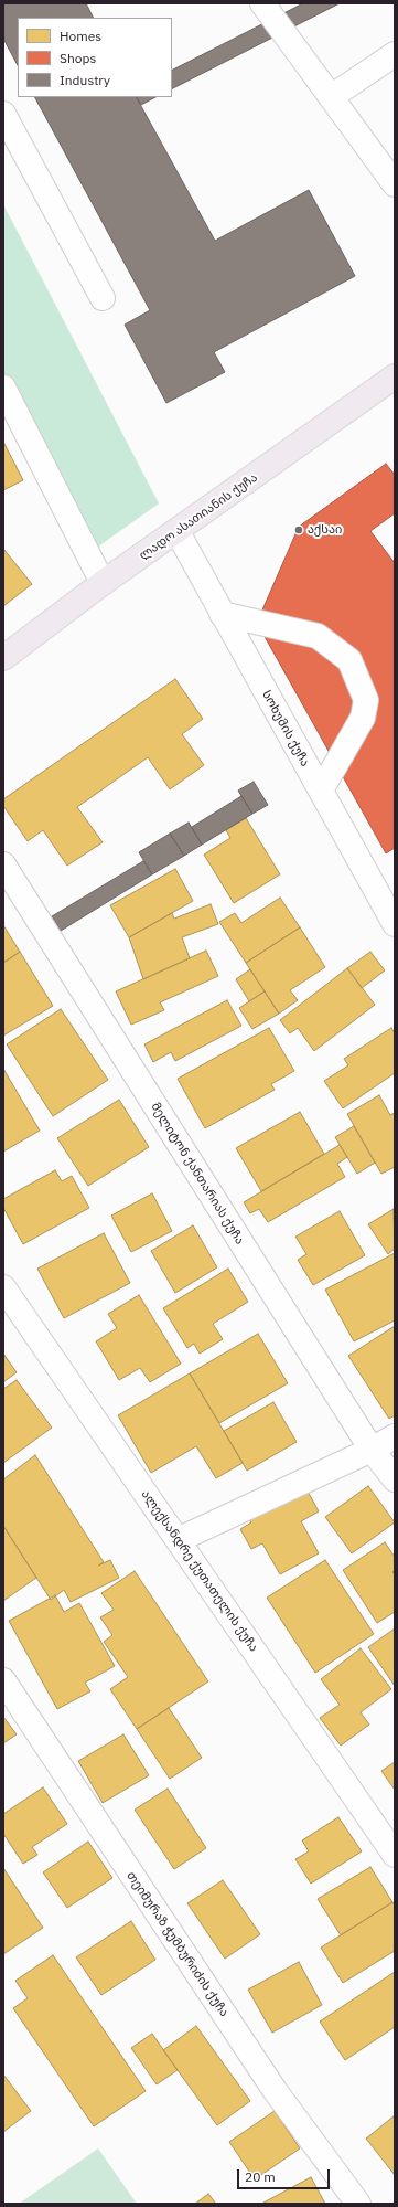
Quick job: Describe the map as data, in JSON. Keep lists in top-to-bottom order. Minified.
{"streets":{"main road":["ლადო ასათიანის ქუჩა"],"street":["სოხუმის ქუჩა","მელიტონ ქანთარიას ქუჩა","ალექსანდრე ქუთათელის ქუჩა","თეიმურაზ ჭუმბურიძის ქუჩა"]},"crossings":[["ლადო ასათიანის ქუჩა","სოხუმის ქუჩა"]],"places":["აქსაი"],"legend":["Homes","Shops","Industry"],"scale_bar":"20 m"}
